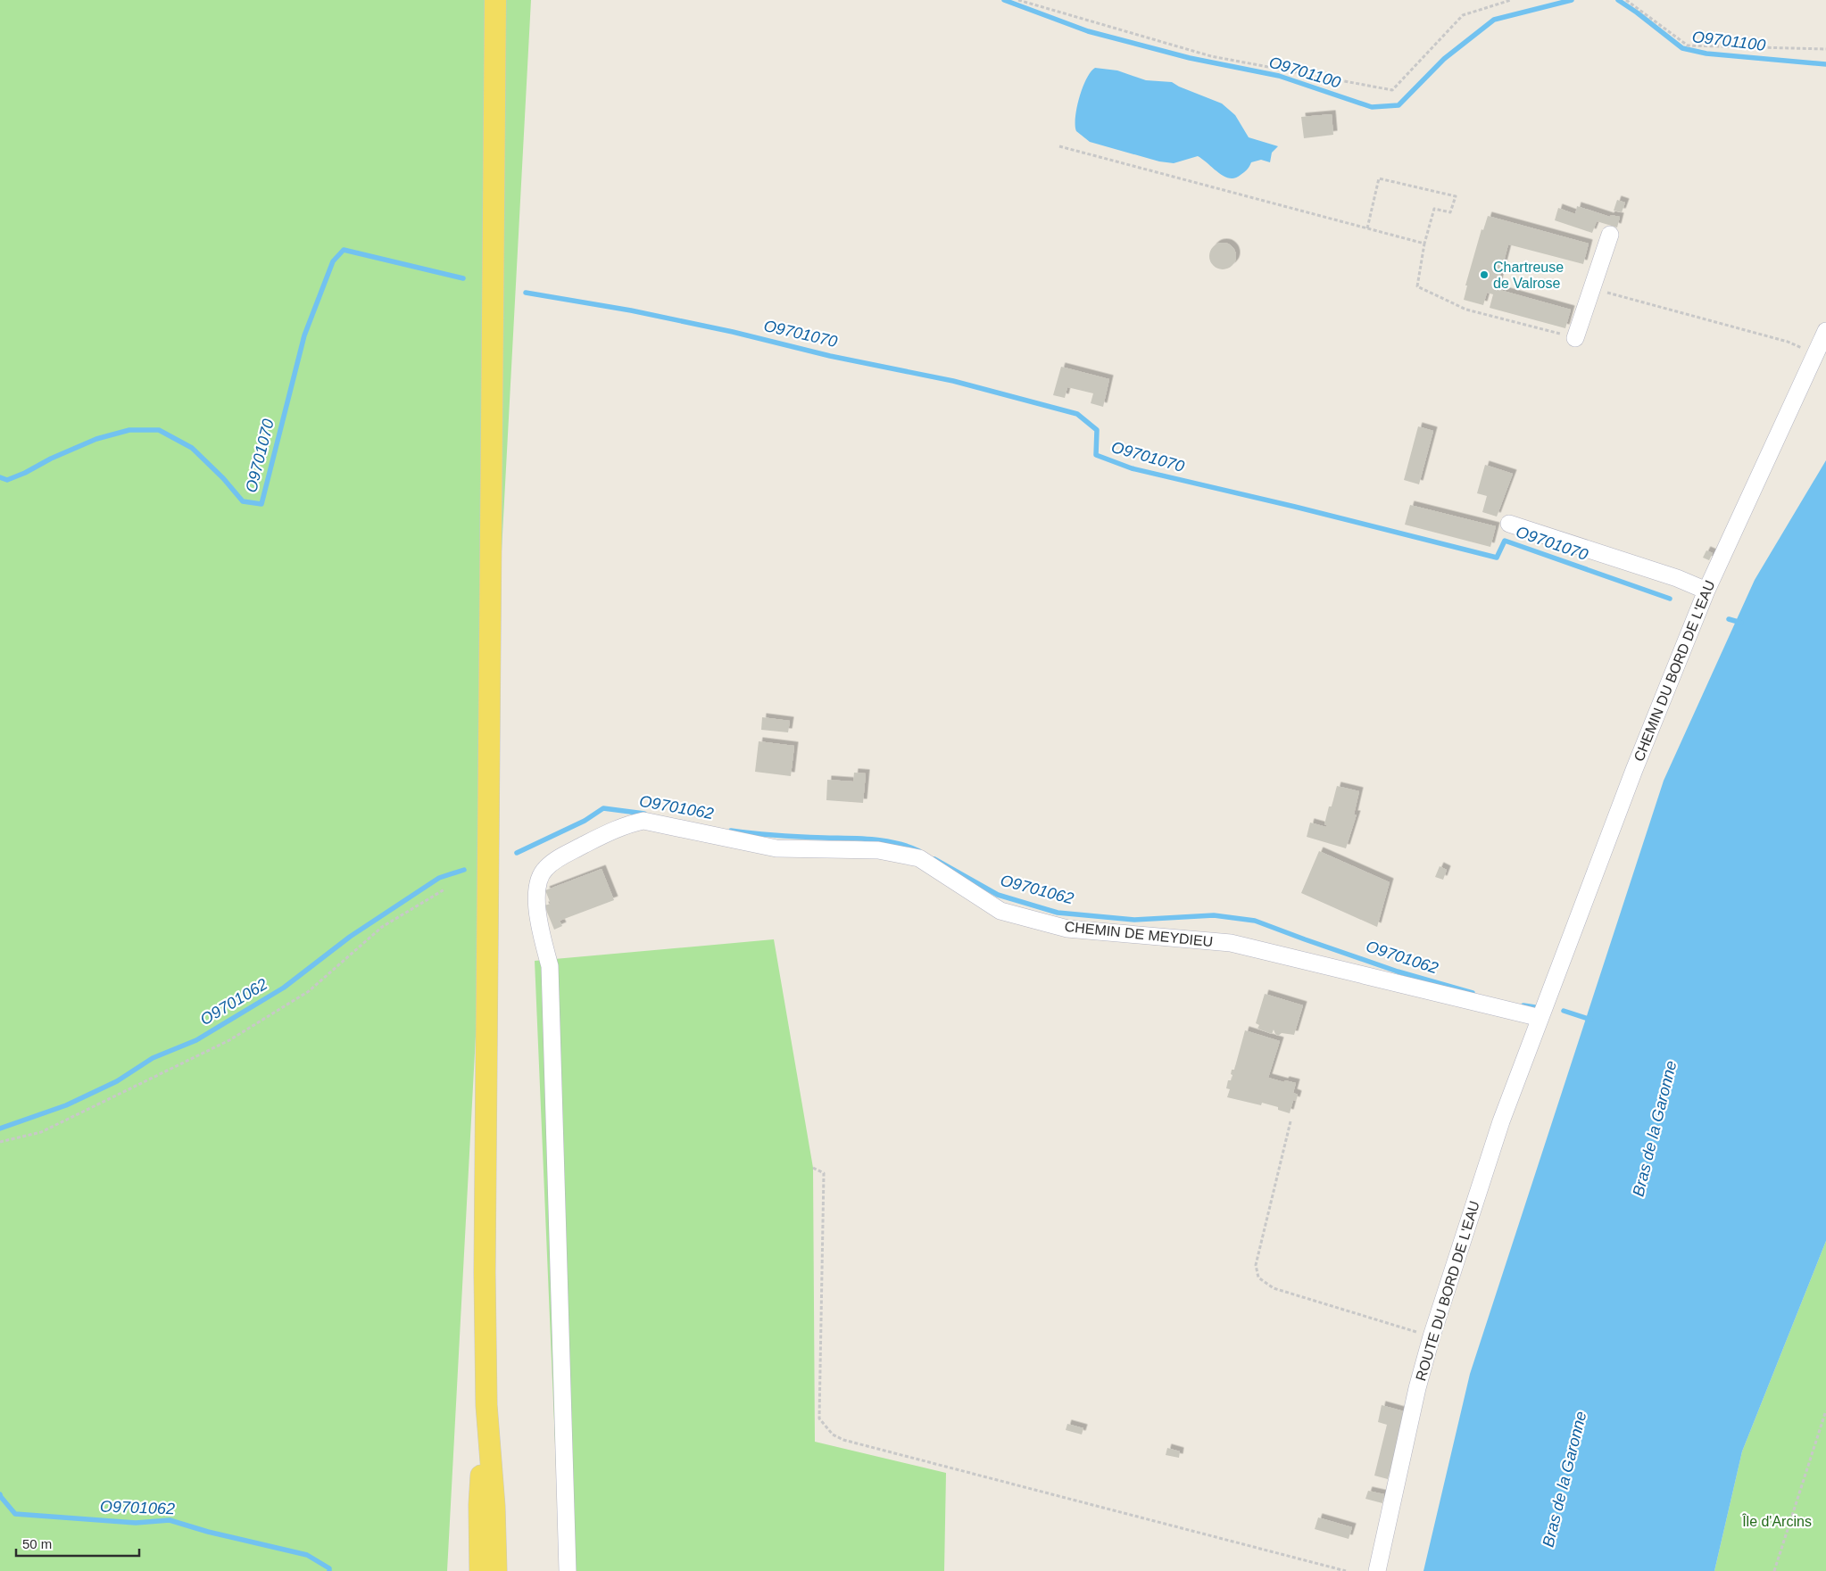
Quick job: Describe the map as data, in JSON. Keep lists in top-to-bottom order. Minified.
{"streets":{"street":["CHEMIN DU BORD DE L'EAU","CHEMIN DE MEYDIEU","ROUTE DU BORD DE L'EAU"]},"crossings":[["CHEMIN DU BORD DE L'EAU","CHEMIN DE MEYDIEU"],["CHEMIN DU BORD DE L'EAU","ROUTE DU BORD DE L'EAU"],["CHEMIN DE MEYDIEU","ROUTE DU BORD DE L'EAU"]],"water":["O9701100","O9701070","O9701062","Bras de la Garonne"],"parks":["Île d'Arcins"],"places":["Chartreuse de Valrose"],"scale_bar":"50 m"}
